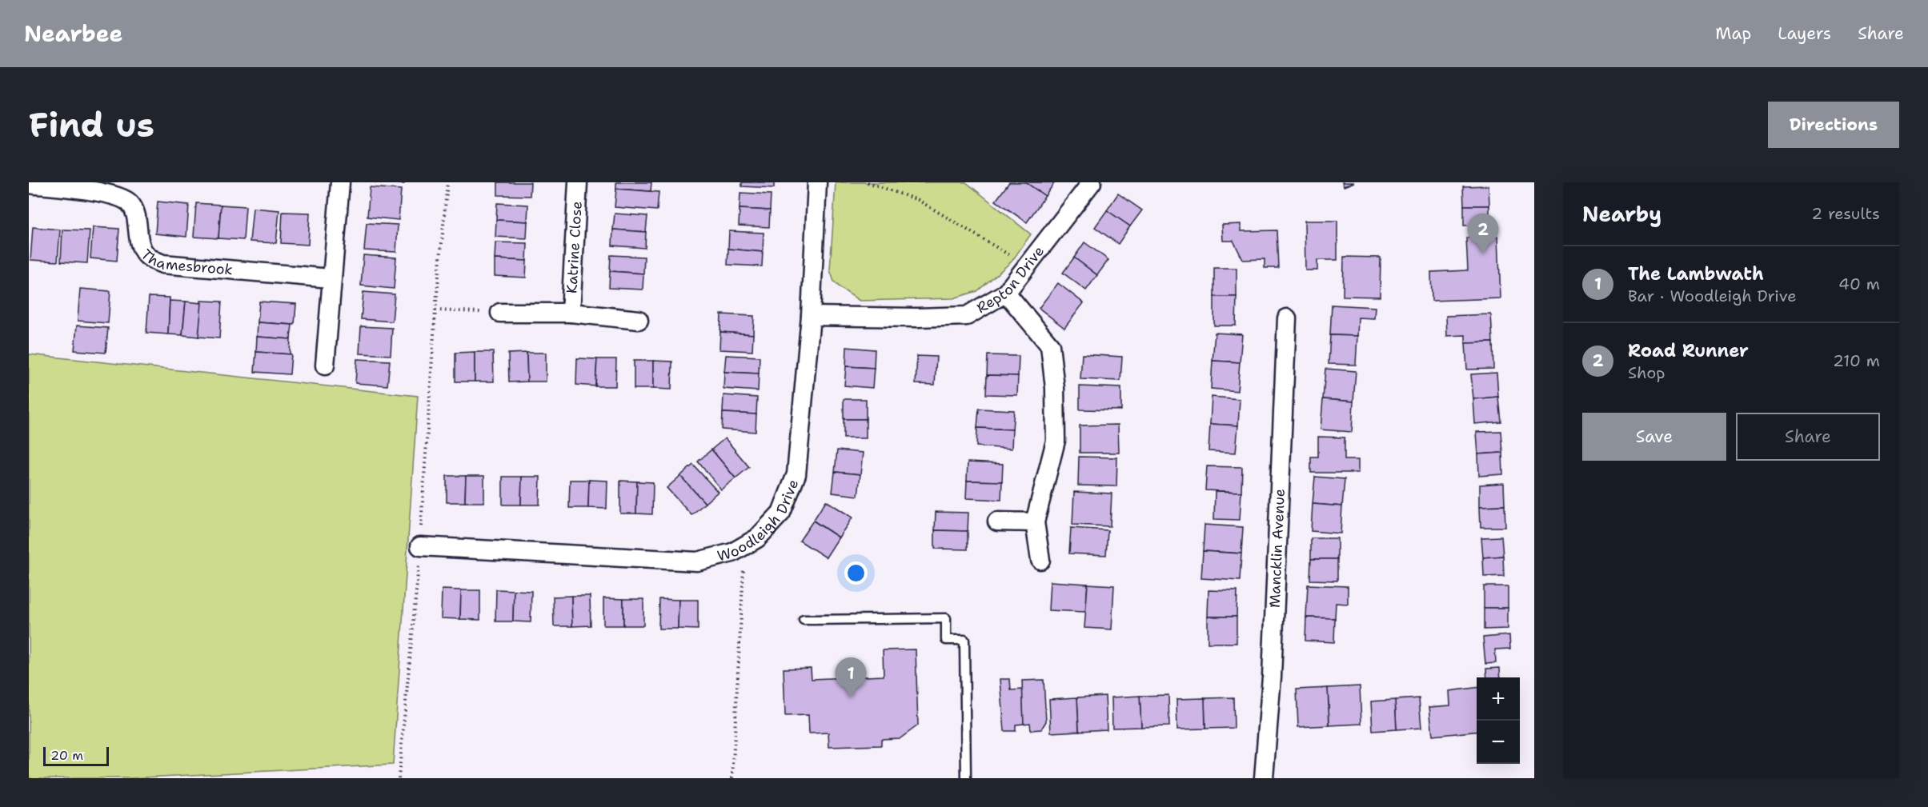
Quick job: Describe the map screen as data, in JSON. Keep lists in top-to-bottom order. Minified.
{"streets":{"street":["Katrine Close","Thamesbrook","Repton Drive","Woodleigh Drive","Mancklin Avenue"]},"crossings":[["Repton Drive","Woodleigh Drive"]],"scale_bar":"20 m","page":{"header":"Nearbee","nav":["Map","Layers","Share"],"buttons":["Directions",["Save","Share"]],"title":"Find us","heading":["Nearby","2 results"],"pins":["2","1"],"list":[{"mark":"1","name":"The Lambwath","note":"Bar · Woodleigh Drive","value":"40 m"},{"mark":"2","name":"Road Runner","note":"Shop","value":"210 m"}],"map_buttons":["+","−"],"scale":"20 m"}}
